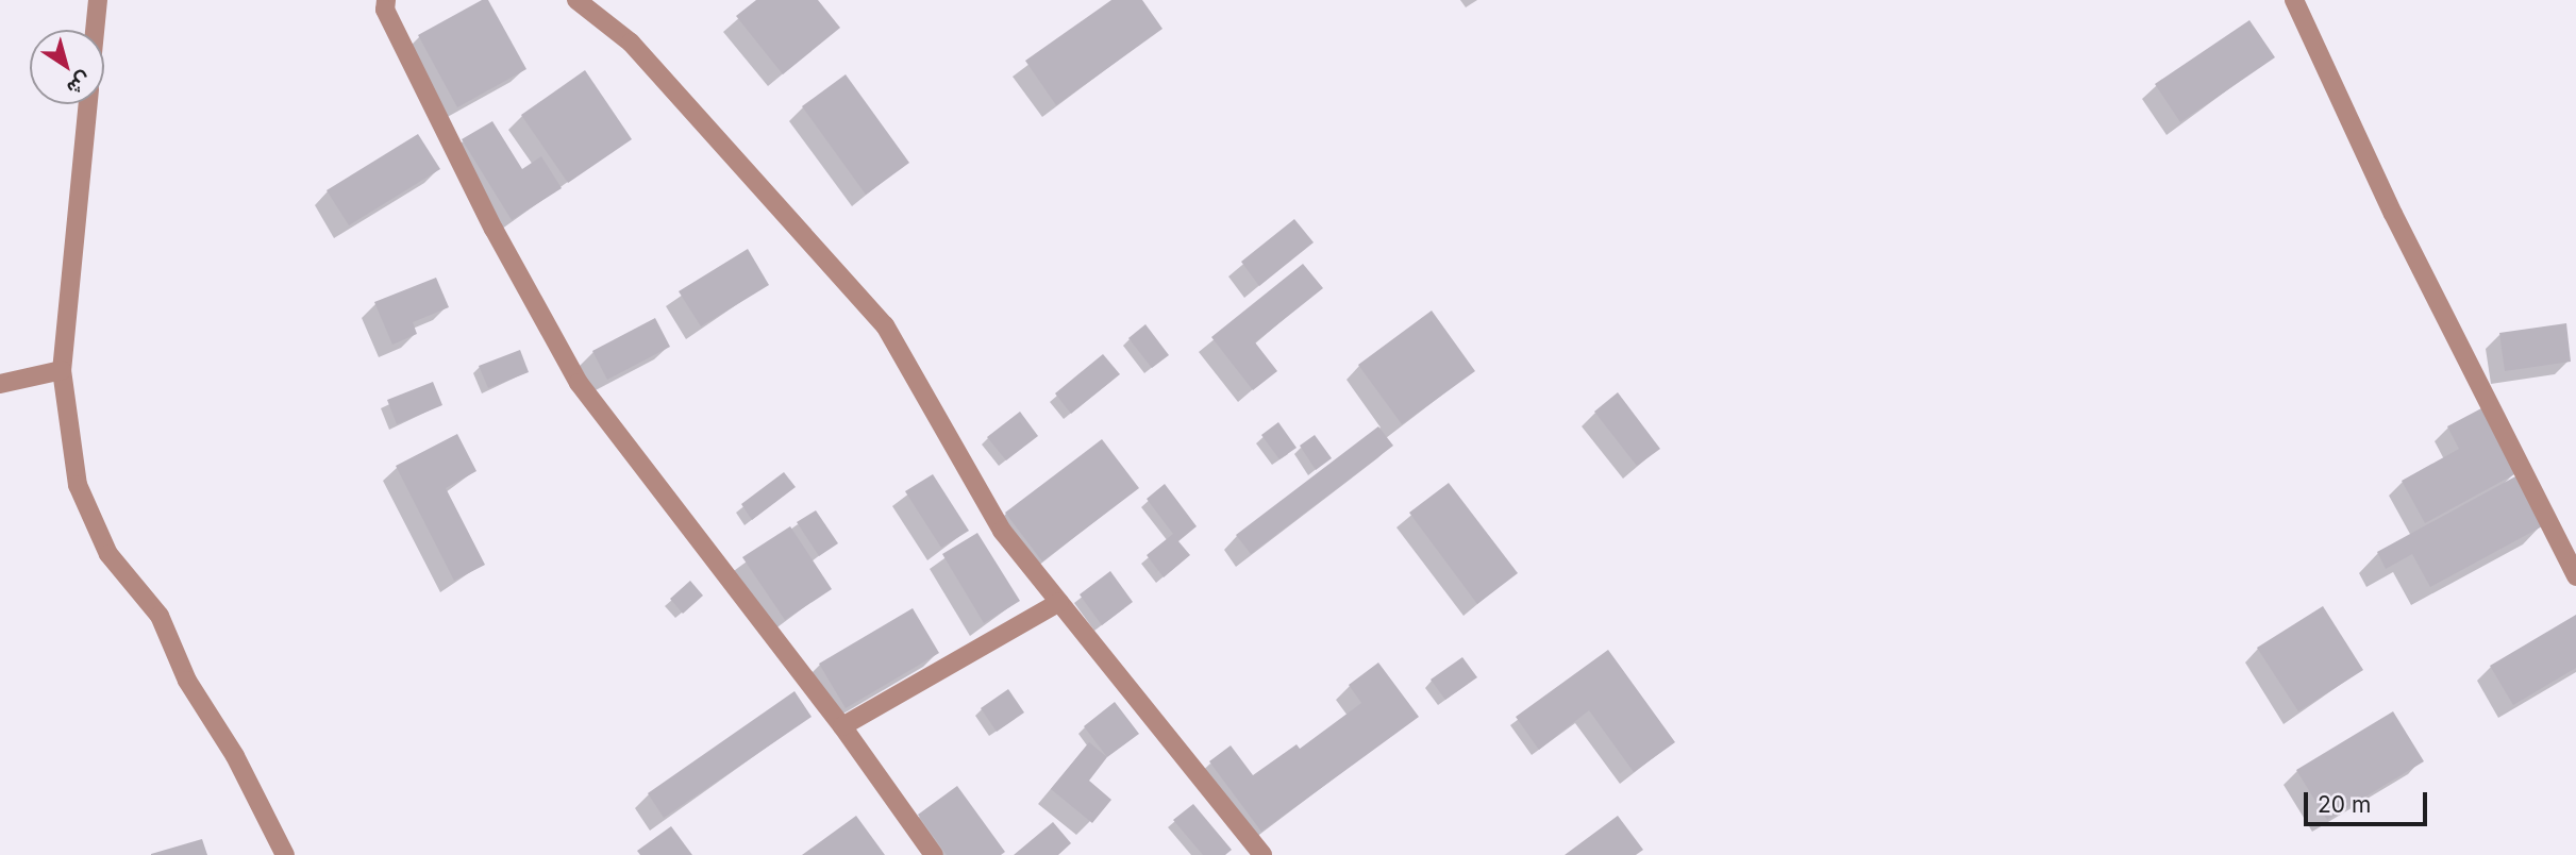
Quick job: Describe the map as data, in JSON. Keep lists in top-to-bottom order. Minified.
{"scale_bar":"20 m","north":"bottom right"}
